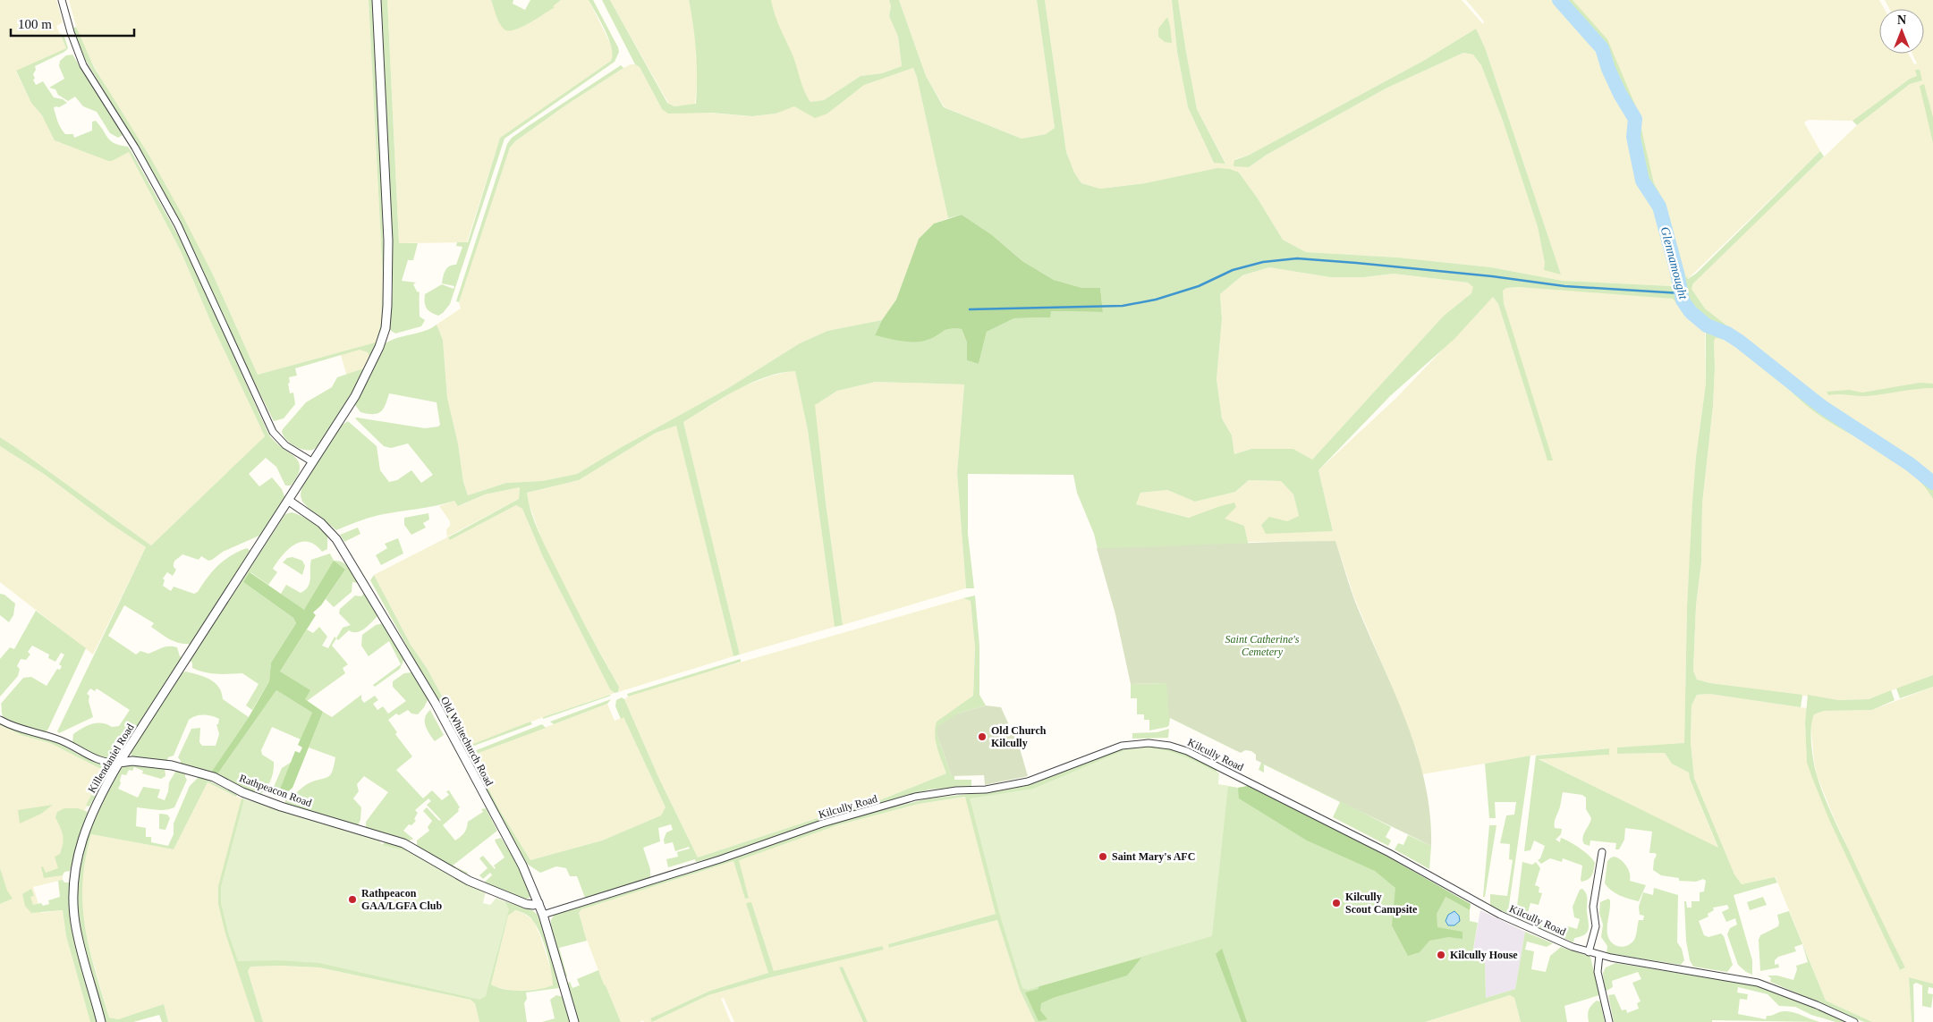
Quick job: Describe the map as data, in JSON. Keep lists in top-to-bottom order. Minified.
{"streets":{"street":["Old Whitechurch Road","Kilcully Road","Killendaniel Road","Rathpeacon Road"]},"crossings":[["Old Whitechurch Road","Kilcully Road"],["Old Whitechurch Road","Killendaniel Road"],["Old Whitechurch Road","Rathpeacon Road"],["Killendaniel Road","Rathpeacon Road"]],"water":["Glennamought"],"parks":["Saint Catherine's Cemetery"],"places":["Old Church Kilcully","Saint Mary's AFC","Rathpeacon GAA/LGFA Club","Kilcully Scout Campsite","Kilcully House"],"scale_bar":"100 m","north":"top"}
